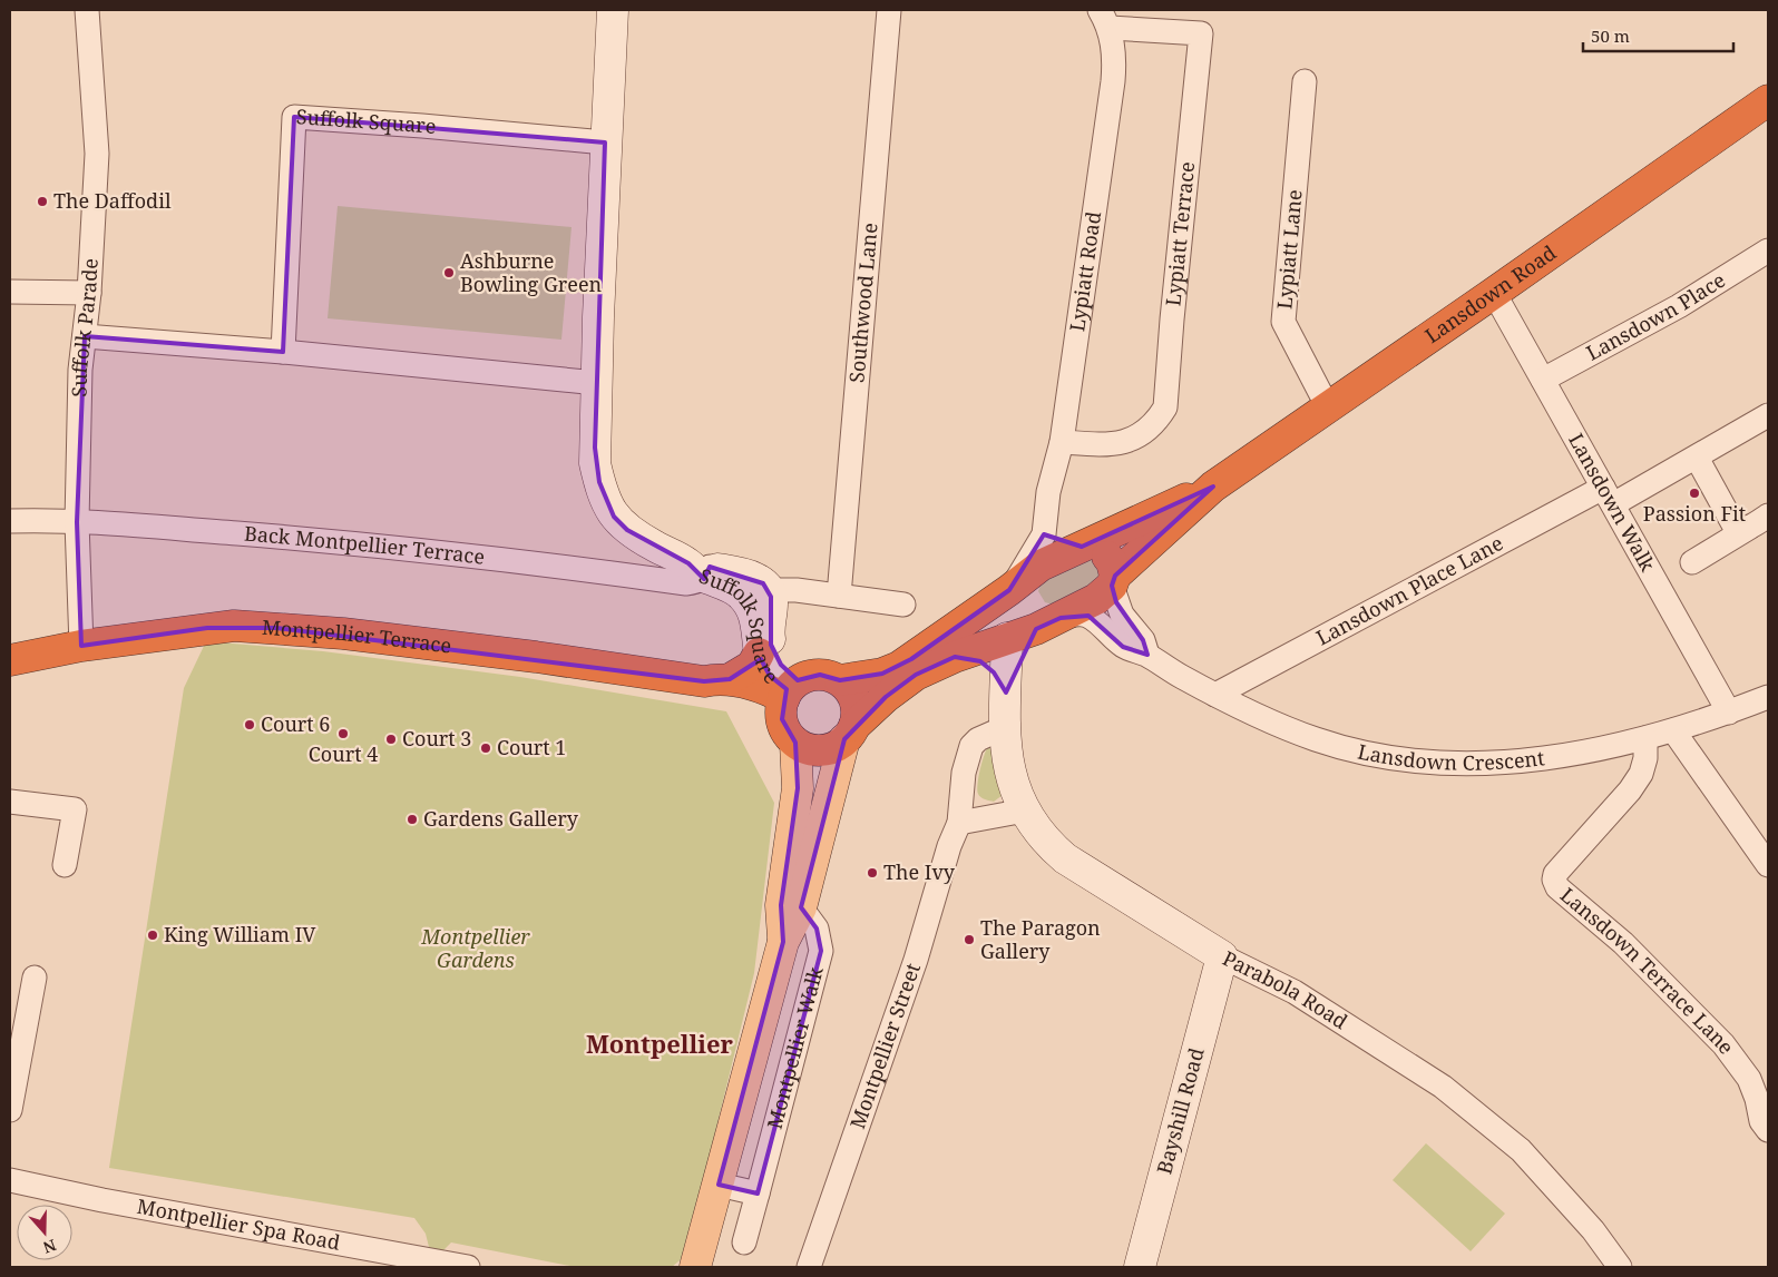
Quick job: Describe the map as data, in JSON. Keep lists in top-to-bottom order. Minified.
{"streets":{"highway":["Lansdown Road","Montpellier Terrace"],"main road":["Montpellier Walk"],"street":["Suffolk Square","Lypiatt Terrace","Lypiatt Lane","Lypiatt Road","Southwood Lane","Lansdown Place","Suffolk Parade","Lansdown Walk","Back Montpellier Terrace","Lansdown Place Lane","Lansdown Crescent","Lansdown Terrace Lane","Parabola Road","Montpellier Street","Bayshill Road","Montpellier Spa Road"]},"crossings":[["Suffolk Square","Lansdown Road"],["Suffolk Square","Back Montpellier Terrace"],["Suffolk Square","Montpellier Terrace"],["Suffolk Square","Montpellier Walk"],["Lypiatt Terrace","Lypiatt Road"],["Lypiatt Lane","Lansdown Road"],["Lypiatt Road","Lansdown Road"],["Lansdown Road","Lansdown Walk"],["Lansdown Road","Montpellier Terrace"],["Lansdown Road","Lansdown Crescent"],["Lansdown Road","Parabola Road"],["Lansdown Road","Montpellier Walk"],["Lansdown Place","Lansdown Walk"],["Suffolk Parade","Back Montpellier Terrace"],["Suffolk Parade","Montpellier Terrace"],["Lansdown Walk","Lansdown Place Lane"],["Lansdown Walk","Lansdown Crescent"],["Lansdown Place Lane","Lansdown Crescent"],["Montpellier Terrace","Montpellier Walk"],["Lansdown Crescent","Lansdown Terrace Lane"],["Lansdown Crescent","Parabola Road"],["Parabola Road","Montpellier Street"],["Parabola Road","Bayshill Road"]],"districts":["Montpellier"],"parks":["Montpellier Gardens"],"places":["The Daffodil","Ashburne Bowling Green","Passion Fit","Court 6","Court 4","Court 3","Court 1","Gardens Gallery","The Ivy","King William IV","The Paragon Gallery"],"scale_bar":"50 m","north":"bottom"}
